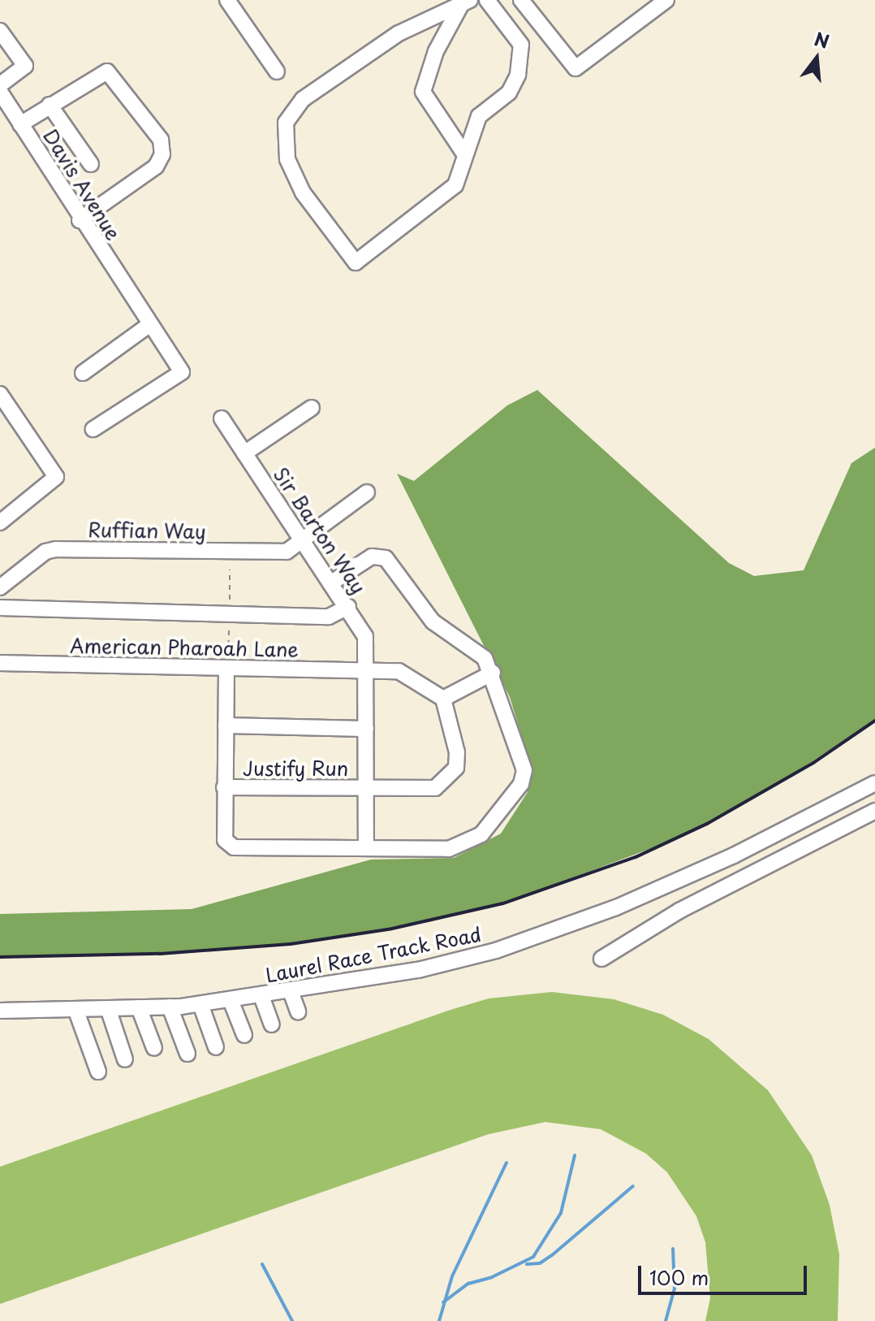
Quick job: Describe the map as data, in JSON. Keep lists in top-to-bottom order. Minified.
{"streets":{"street":["Davis Avenue","Ruffian Way","Sir Barton Way","American Pharoah Lane","Justify Run","Laurel Race Track Road"]},"crossings":[["Ruffian Way","Sir Barton Way"],["Sir Barton Way","American Pharoah Lane"],["Sir Barton Way","Justify Run"],["American Pharoah Lane","Justify Run"]],"scale_bar":"100 m","north":"top"}
